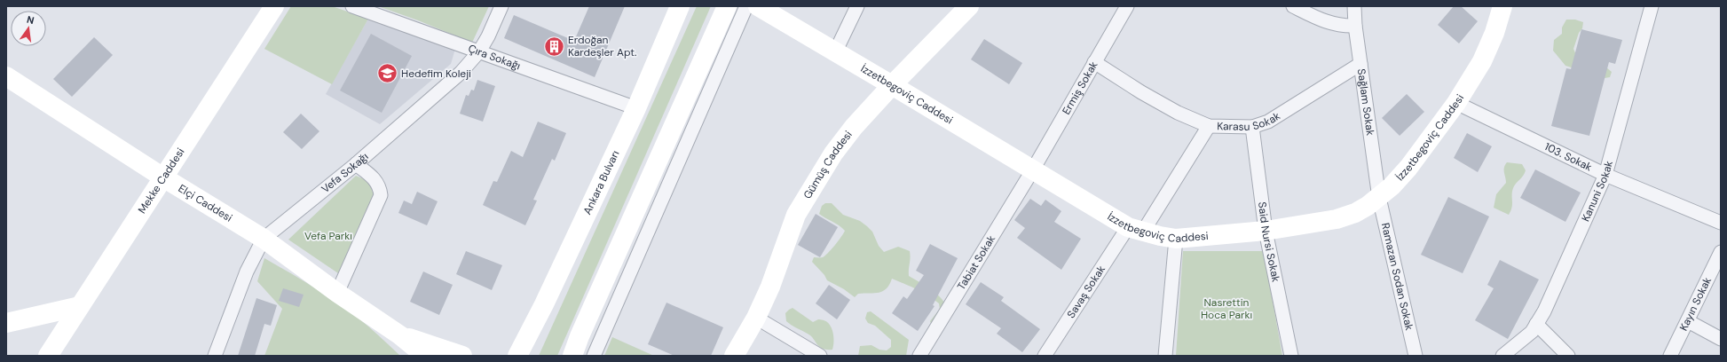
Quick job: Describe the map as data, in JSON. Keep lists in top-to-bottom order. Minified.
{"streets":{"street":["Çıra Sokağı","Ermiş Sokak","İzzetbegoviç Caddesi","Sağlam Sokak","Karasu Sokak","103. Sokak","Gümüş Caddesi","Vefa Sokağı","Mekke Caddesi","Ankara Bulvarı","Kanuni Sokak","Elçi Caddesi","Said Nursi Sokak","Tabiat Sokak","Ramazan Sodan Sokak","Savaş Sokak","Kayın Sokak"]},"crossings":[["Çıra Sokağı","Vefa Sokağı"],["Çıra Sokağı","Ankara Bulvarı"],["Ermiş Sokak","İzzetbegoviç Caddesi"],["Ermiş Sokak","Karasu Sokak"],["Ermiş Sokak","Tabiat Sokak"],["İzzetbegoviç Caddesi","Sağlam Sokak"],["İzzetbegoviç Caddesi","103. Sokak"],["İzzetbegoviç Caddesi","Gümüş Caddesi"],["İzzetbegoviç Caddesi","Said Nursi Sokak"],["İzzetbegoviç Caddesi","Tabiat Sokak"],["İzzetbegoviç Caddesi","Ramazan Sodan Sokak"],["İzzetbegoviç Caddesi","Savaş Sokak"],["Sağlam Sokak","Karasu Sokak"],["Sağlam Sokak","Ramazan Sodan Sokak"],["Karasu Sokak","Said Nursi Sokak"],["Karasu Sokak","Savaş Sokak"],["103. Sokak","Kanuni Sokak"],["Vefa Sokağı","Elçi Caddesi"],["Mekke Caddesi","Elçi Caddesi"]],"parks":["Vefa Parkı","Nasrettin Hoca Parkı"],"places":{"building":["Erdoğan Kardeşler Apt."],"school or university":["Hedefim Koleji"]},"north":"top"}
